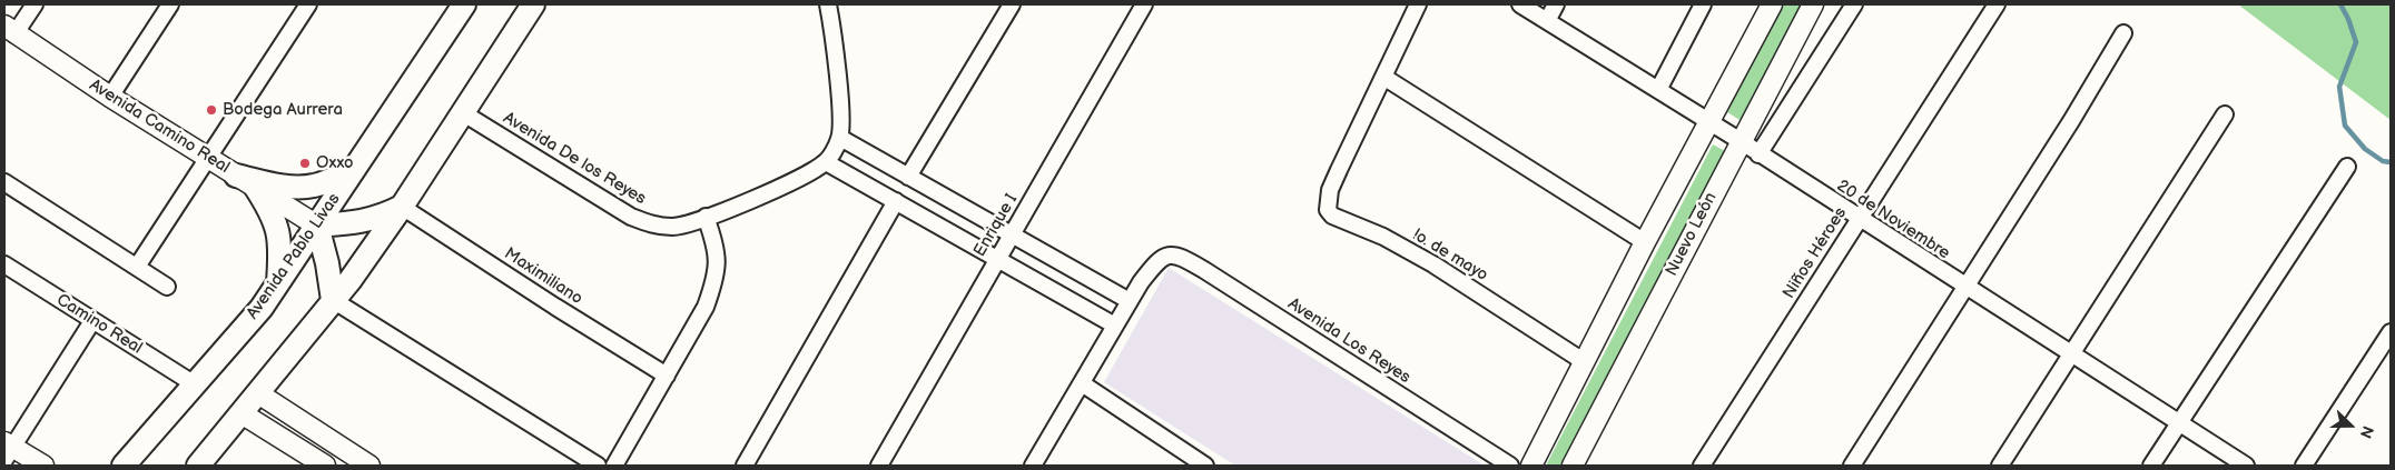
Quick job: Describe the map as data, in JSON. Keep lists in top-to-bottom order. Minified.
{"streets":{"main road":["Avenida Pablo Livas"],"street":["Avenida Camino Real","Avenida De los Reyes","20 de Noviembre","Enrique I","Nuevo León","Niños Héroes","!o. de mayo","Maximiliano","Camino Real","Avenida Los Reyes"]},"crossings":[["Avenida Camino Real","Avenida Pablo Livas"],["20 de Noviembre","Nuevo León"],["20 de Noviembre","Niños Héroes"],["Avenida Pablo Livas","Camino Real"]],"places":["Bodega Aurrera","Oxxo"],"north":"right"}
